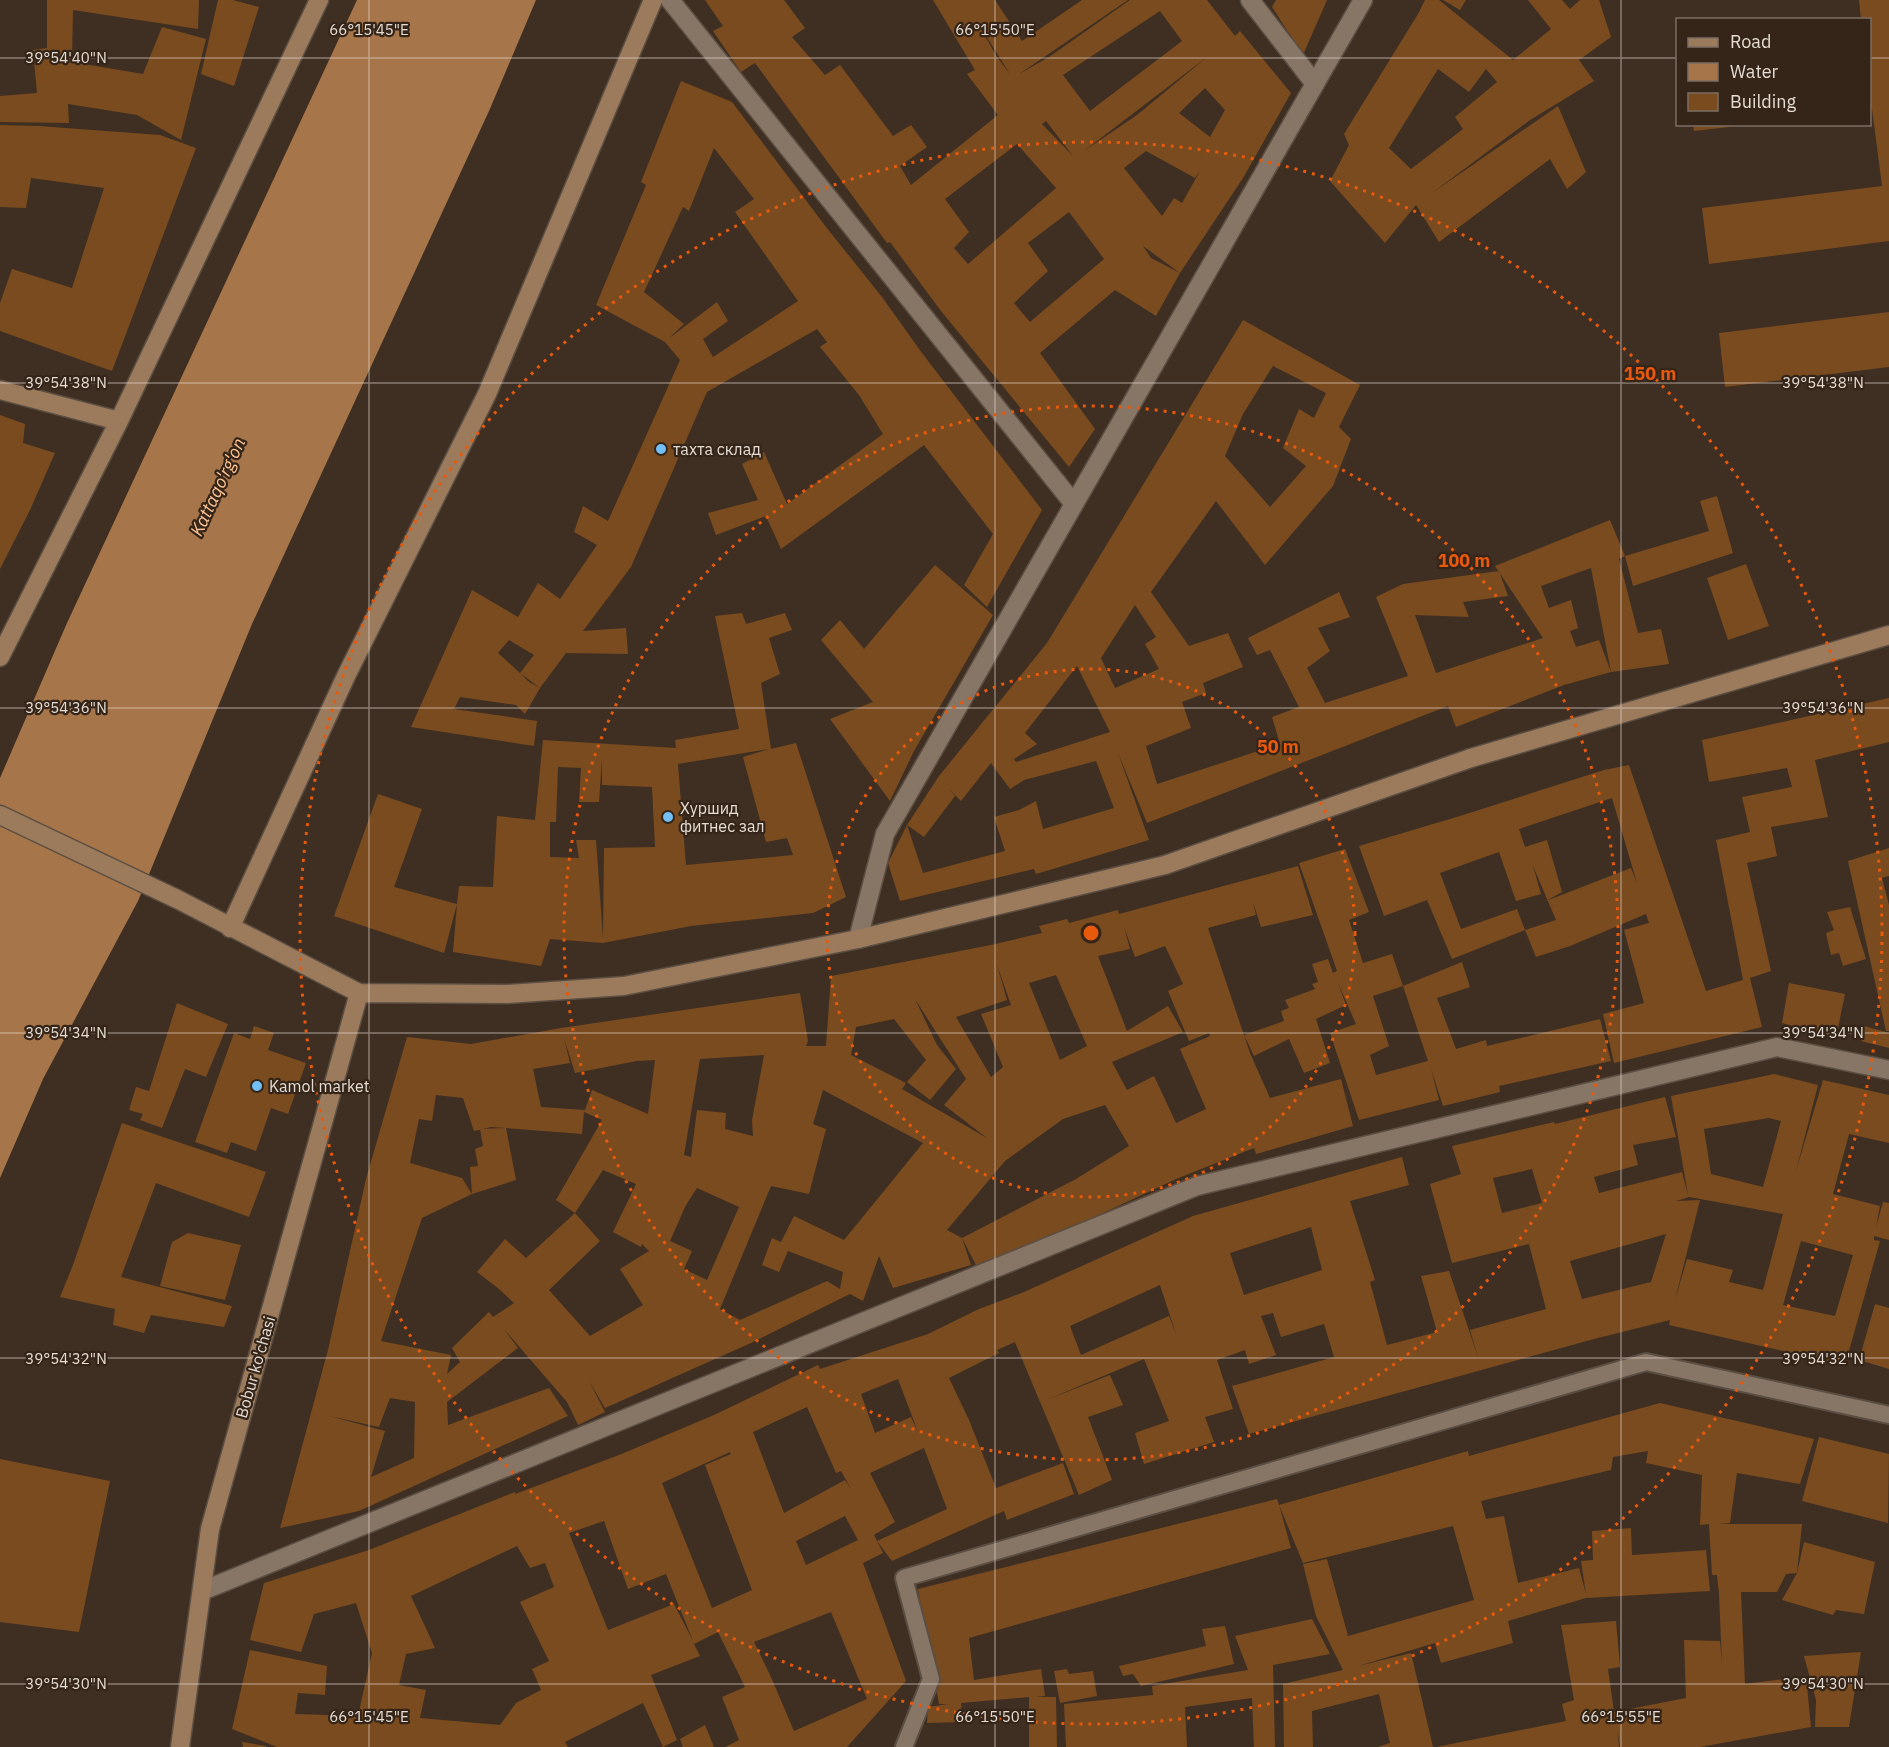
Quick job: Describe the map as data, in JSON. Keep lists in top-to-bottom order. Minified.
{"streets":{"street":["Bobur ko'chasi"]},"water":["Kattaqo'rg'on"],"places":["тахта склад","Хуршид фитнес зал","Kamol market"],"legend":["Road","Water","Building"],"coordinates":["66°15'45\"E","66°15'50\"E","39°54'40\"N","39°54'38\"N","39°54'36\"N","39°54'34\"N","39°54'32\"N","39°54'30\"N","66°15'55\"E"],"rings":["150 m","100 m","50 m"]}
